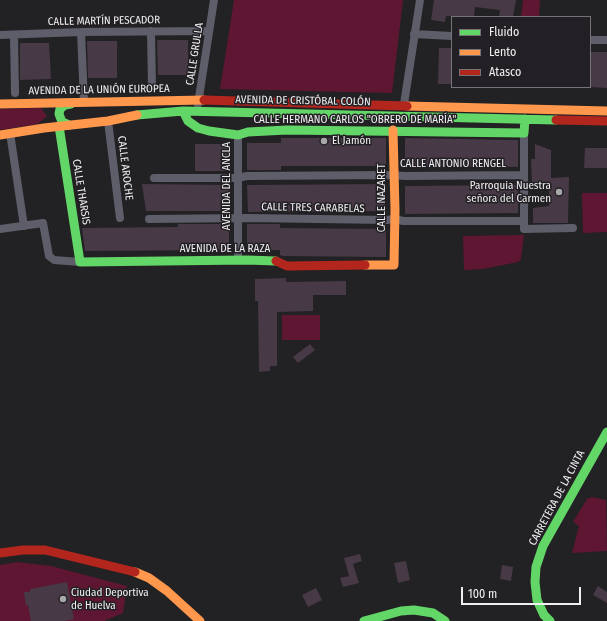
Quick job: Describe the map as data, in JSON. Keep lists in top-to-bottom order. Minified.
{"streets":{"main road":["AVENIDA DE LA UNIÓN EUROPEA","AVENIDA DE CRISTÓBAL COLÓN","CALLE HERMANO CARLOS \"OBRERO DE MARÍA\"","CALLE THARSIS","CALLE NAZARET","AVENIDA DE LA RAZA","CARRETERA DE LA CINTA"],"street":["CALLE MARTÍN PESCADOR","CALLE GRULLA","CALLE ANTONIO RENGEL","CALLE AROCHE","AVENIDA DEL ANCLA","CALLE TRES CARABELAS"]},"crossings":[["CALLE MARTÍN PESCADOR","CALLE GRULLA"],["CALLE GRULLA","AVENIDA DE LA UNIÓN EUROPEA"],["CALLE GRULLA","AVENIDA DE CRISTÓBAL COLÓN"],["AVENIDA DE LA UNIÓN EUROPEA","AVENIDA DE CRISTÓBAL COLÓN"],["AVENIDA DE CRISTÓBAL COLÓN","CALLE HERMANO CARLOS \"OBRERO DE MARÍA\""],["AVENIDA DE CRISTÓBAL COLÓN","CALLE AROCHE"],["AVENIDA DE CRISTÓBAL COLÓN","CALLE THARSIS"],["CALLE HERMANO CARLOS \"OBRERO DE MARÍA\"","AVENIDA DEL ANCLA"],["CALLE HERMANO CARLOS \"OBRERO DE MARÍA\"","CALLE NAZARET"],["CALLE ANTONIO RENGEL","AVENIDA DEL ANCLA"],["CALLE ANTONIO RENGEL","CALLE NAZARET"],["AVENIDA DEL ANCLA","CALLE TRES CARABELAS"],["AVENIDA DEL ANCLA","AVENIDA DE LA RAZA"],["CALLE THARSIS","AVENIDA DE LA RAZA"],["CALLE NAZARET","CALLE TRES CARABELAS"],["CALLE NAZARET","AVENIDA DE LA RAZA"]],"places":["El Jamón","Parroquia Nuestra señora del Carmen","Ciudad Deportiva de Huelva"],"legend":["Fluido","Lento","Atasco"],"scale_bar":"100 m"}
